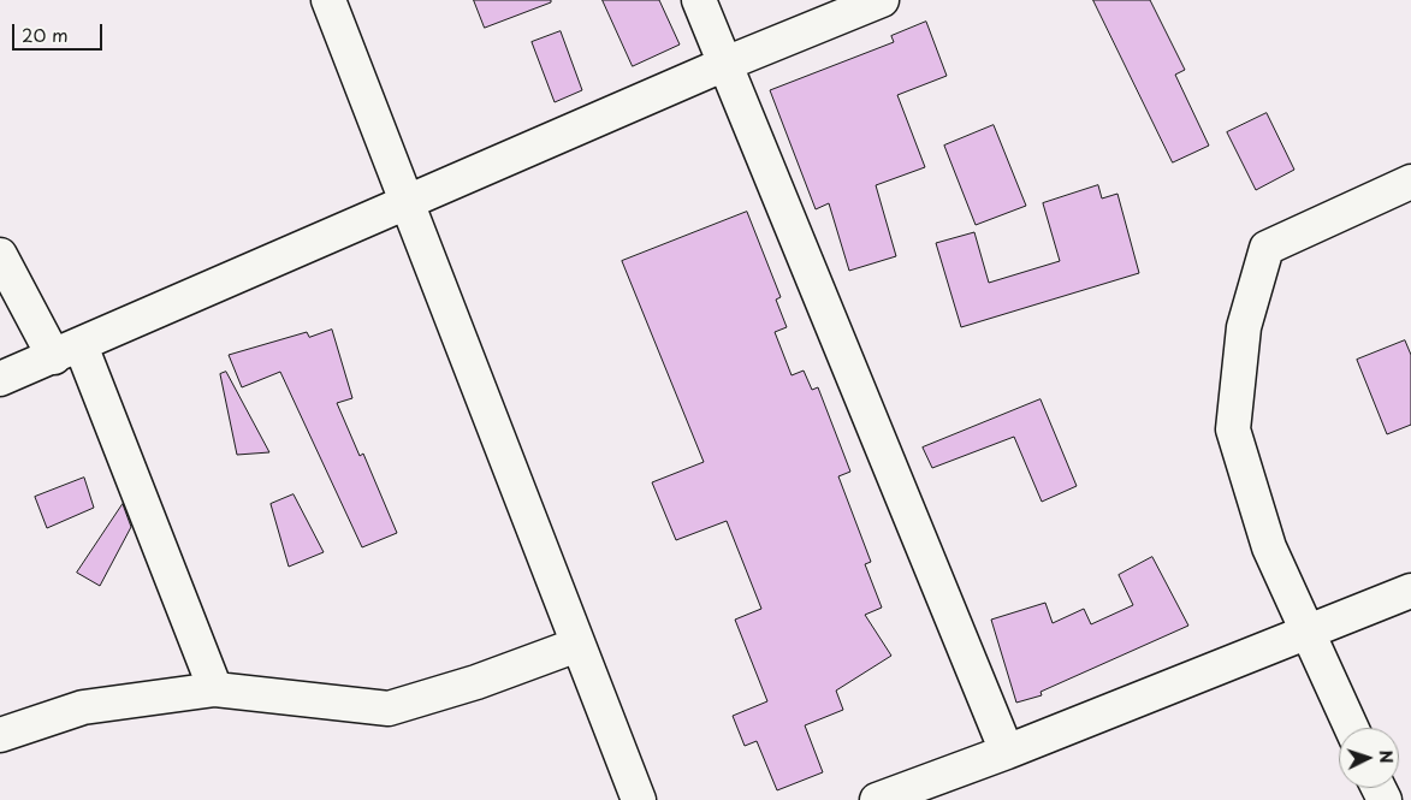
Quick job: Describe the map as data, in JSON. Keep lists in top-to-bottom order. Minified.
{"scale_bar":"20 m","north":"right"}
